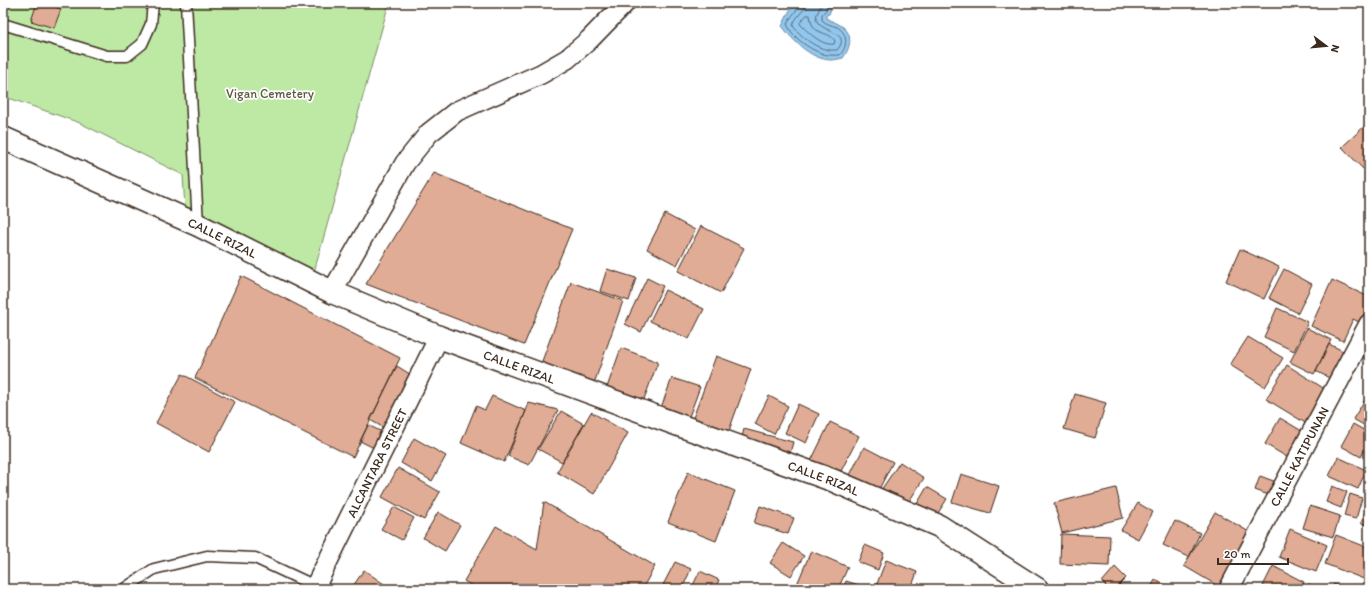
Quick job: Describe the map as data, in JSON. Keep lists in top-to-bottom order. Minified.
{"streets":{"main road":["CALLE RIZAL"],"street":["CALLE KATIPUNAN","ALCANTARA STREET"]},"crossings":[["CALLE RIZAL","ALCANTARA STREET"]],"parks":["Vigan Cemetery"],"scale_bar":"20 m","north":"right"}
